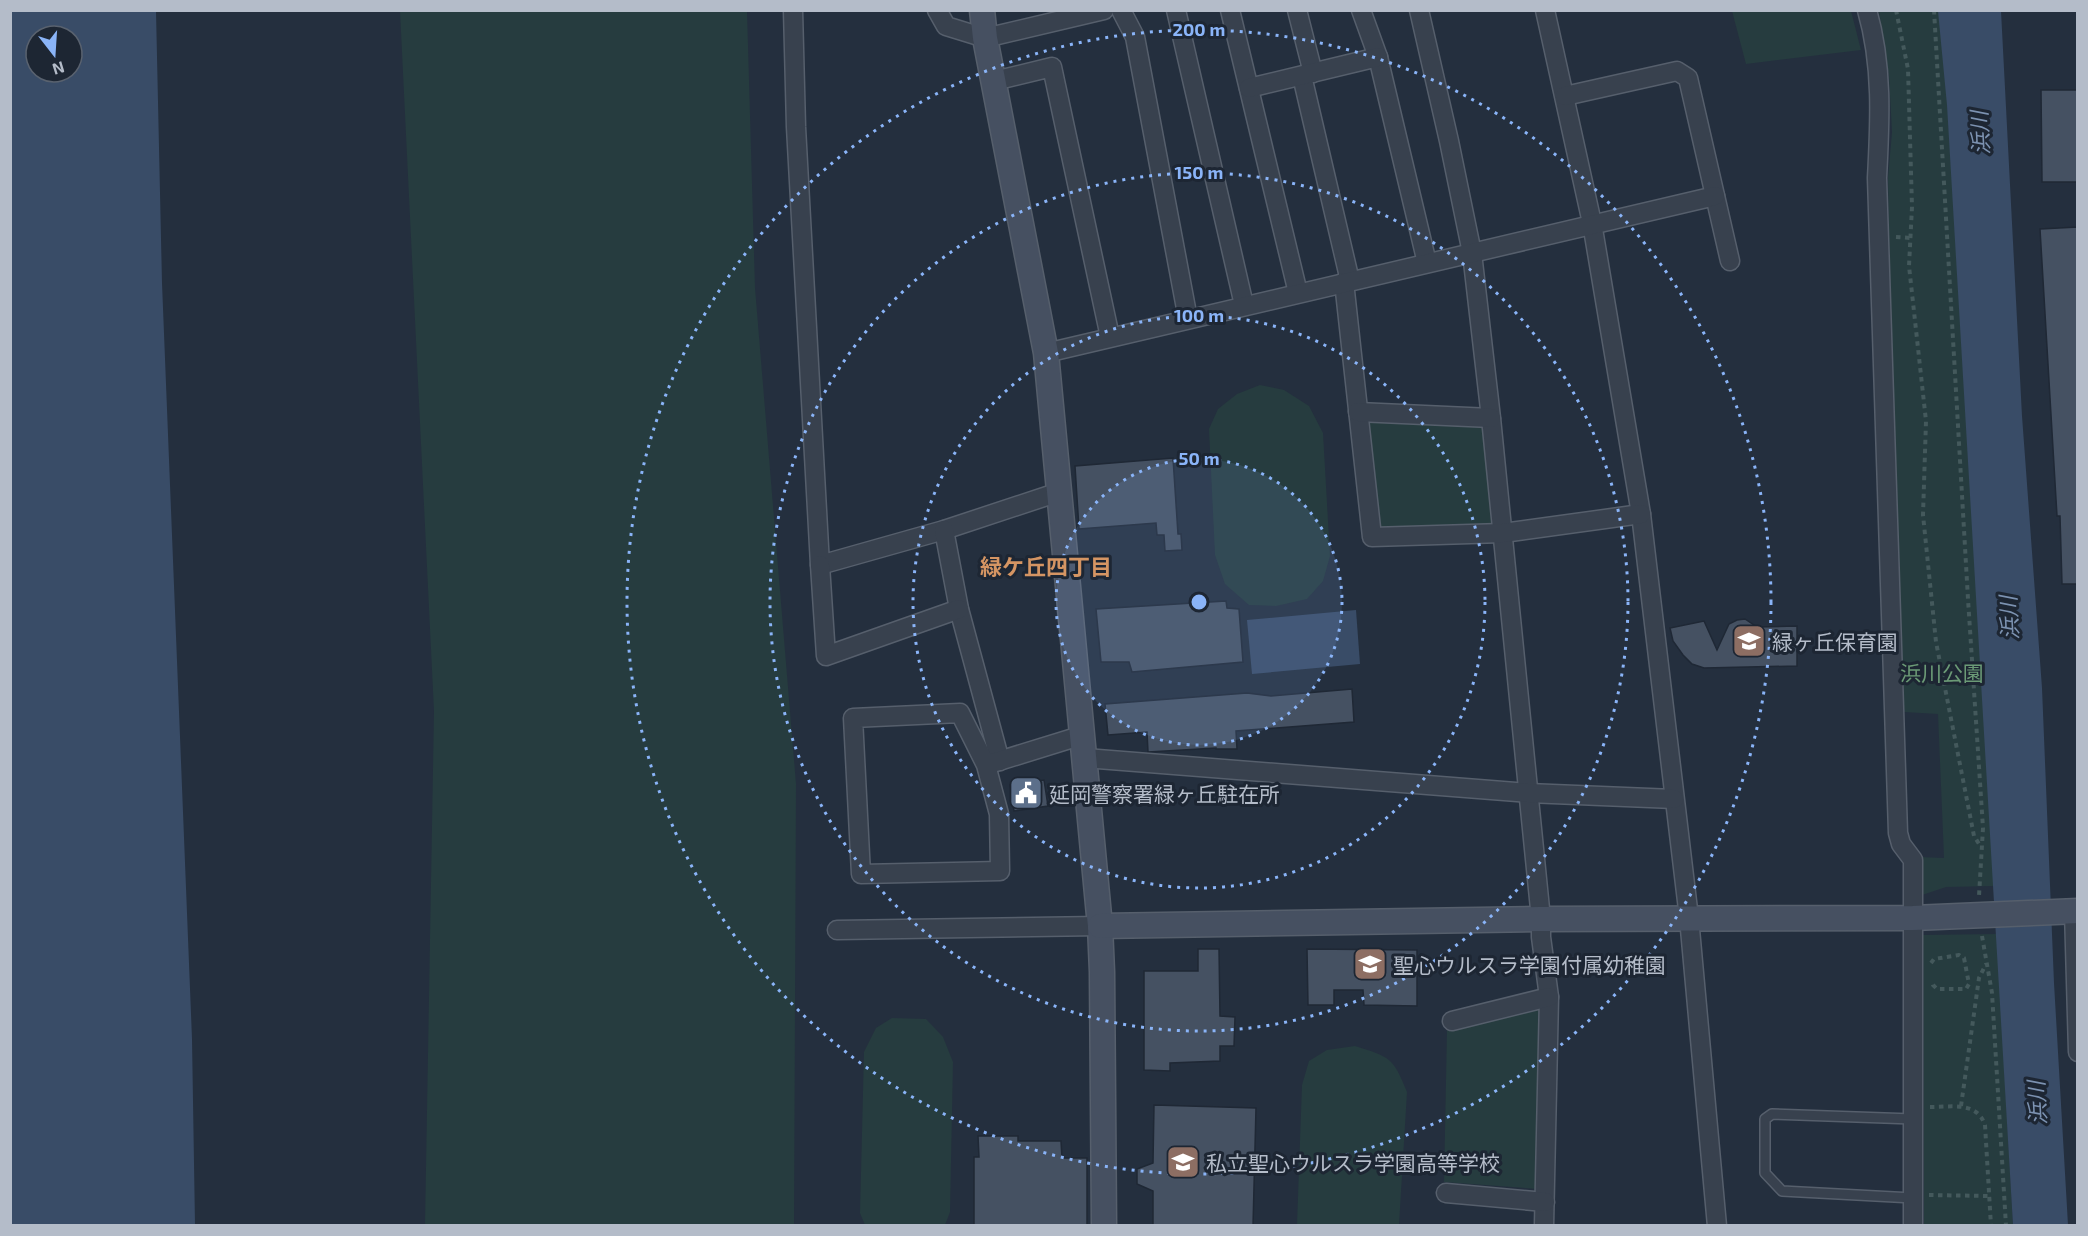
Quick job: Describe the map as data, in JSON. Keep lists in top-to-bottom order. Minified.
{"districts":["緑ケ丘四丁目"],"water":["浜川"],"parks":["浜川公園"],"places":{"school or university":["緑ヶ丘保育園","聖心ウルスラ学園付属幼稚園","私立聖心ウルスラ学園高等学校"],"public building":["延岡警察署緑ヶ丘駐在所"]},"north":"bottom","rings":["200 m","150 m","100 m","50 m"]}
